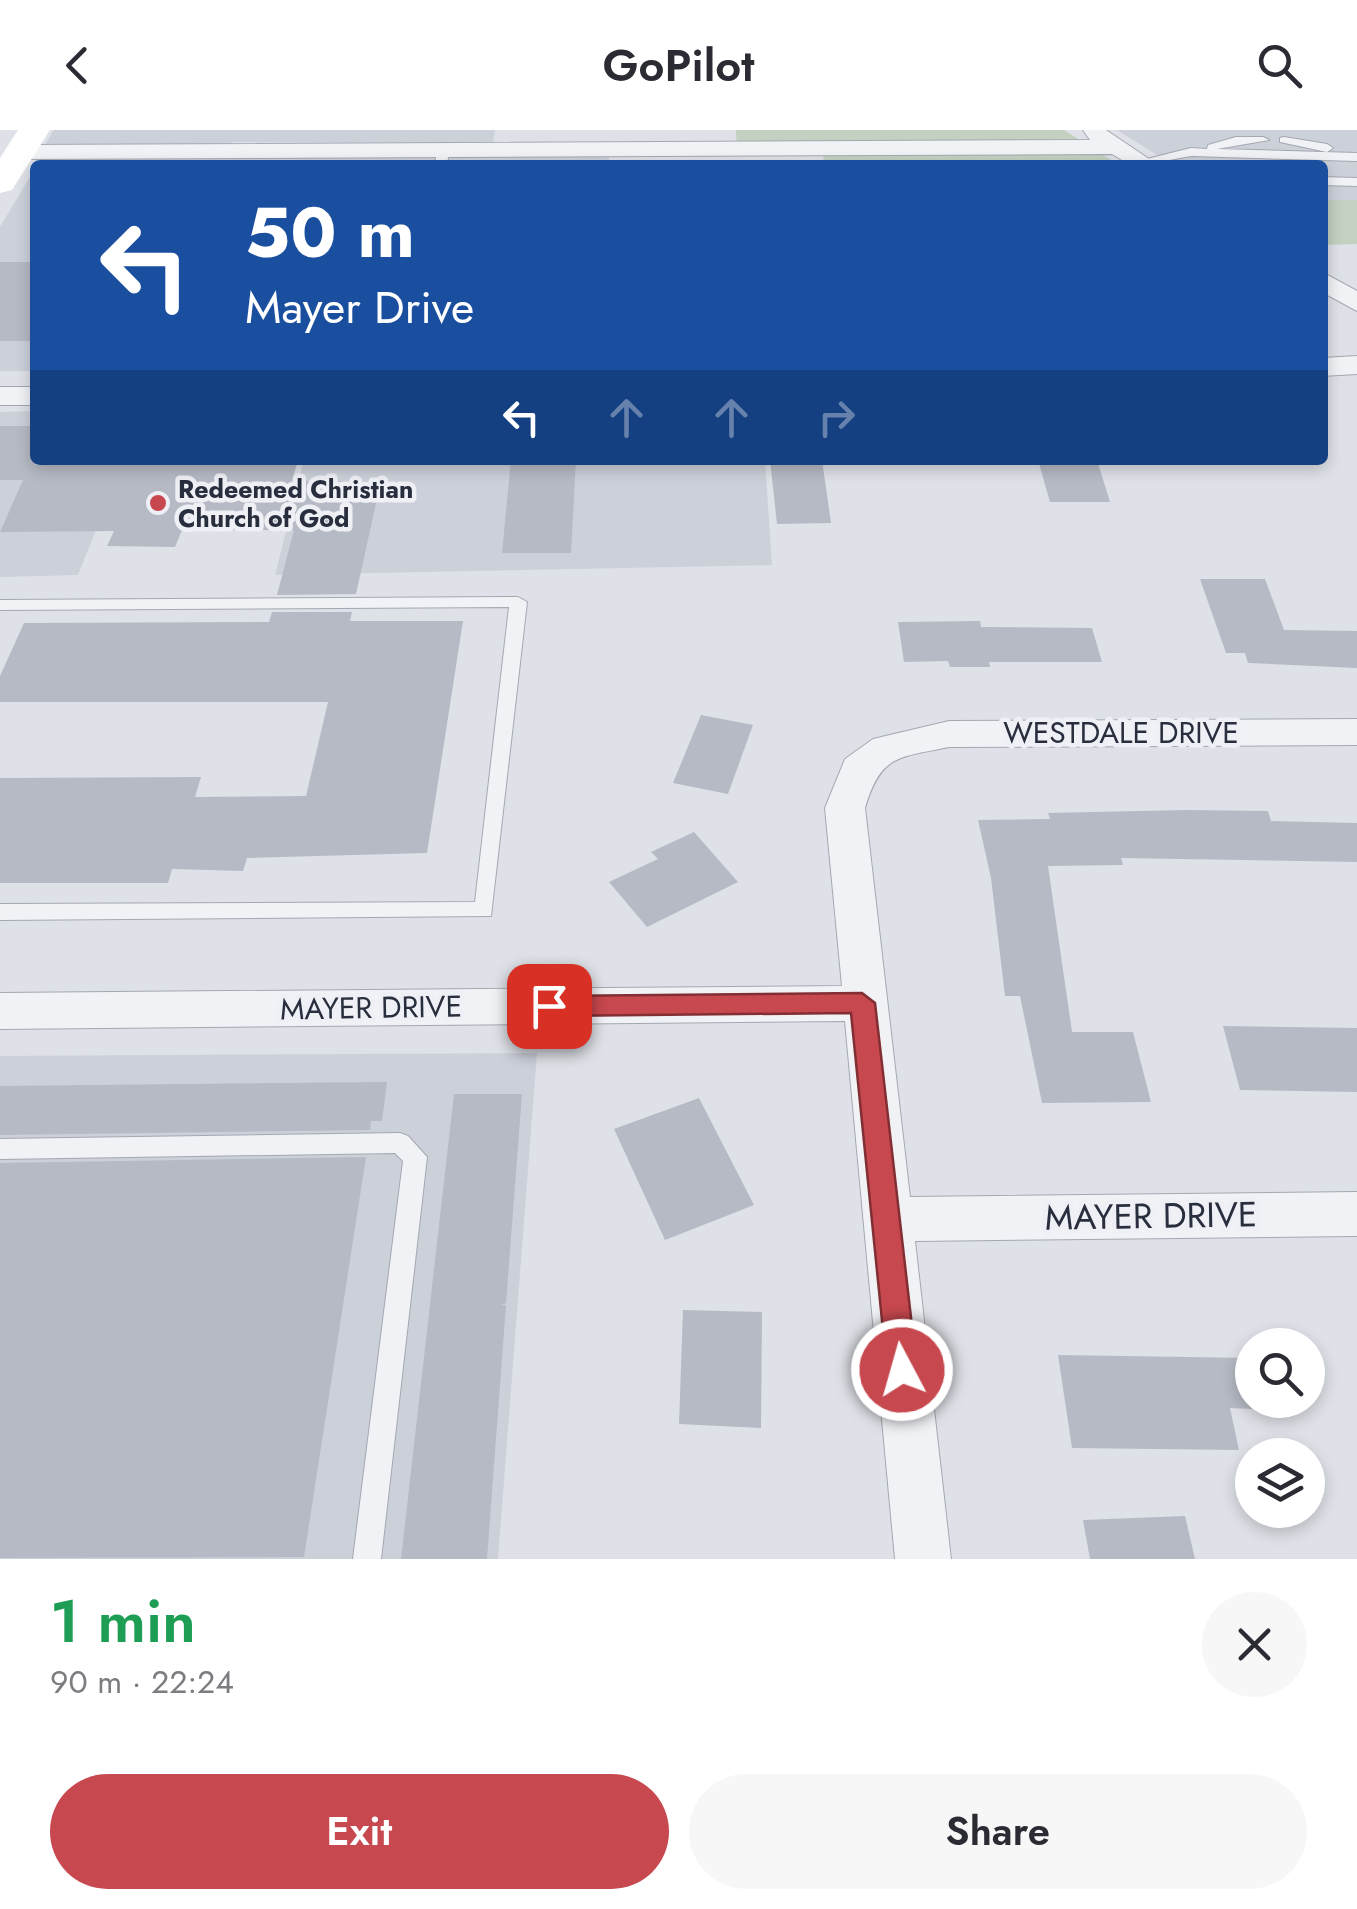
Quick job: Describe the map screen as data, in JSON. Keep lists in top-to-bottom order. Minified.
{"streets":{"street":["WESTDALE DRIVE","MAYER DRIVE"]},"crossings":[["WESTDALE DRIVE","MAYER DRIVE"]],"places":["Redeemed Christian Church of God"],"page":{"header":"GoPilot","turn":["50 m","Mayer Drive"],"heading":["1 min","90 m · 22:24"],"buttons":["Exit","Share"]}}
